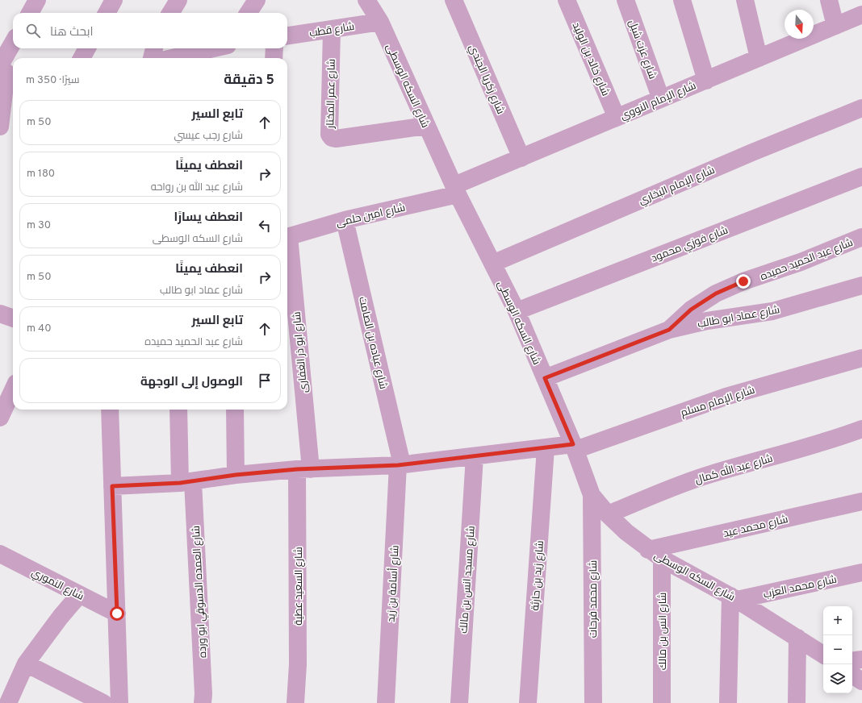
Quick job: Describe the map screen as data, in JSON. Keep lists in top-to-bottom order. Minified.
{"streets":{"street":["شارع قطب","شارع عزت شبل","شارع خالد بن الوليد","شارع زكريا الجندي","شارع السكه الوسطى","شارع عمر المختار","شارع الإمام النووي","شارع الإمام البخاري","شارع امين حلمى","شارع فوزي محمود","شارع عبد الحميد حميده","شارع عماد ابو طالب","شارع عباده بن الصامت","شارع ابو ذر الغفارى","شارع الإمام مسلم","شارع عبد الله كمال","شارع محمد عيد","شارع زيد بن حارثة","شارع مسجد انس بن مالك","شارع النموري","شارع أسامة بن زيد","شارع السعيد عطية","شارع محمد العزب","شارع العمده الدسوقي ابو ورده","شارع محمد فرحات","شارع انس بن مالك"]},"crossings":[["شارع قطب","شارع السكه الوسطى"],["شارع قطب","شارع عمر المختار"],["شارع عزت شبل","شارع الإمام النووي"],["شارع خالد بن الوليد","شارع الإمام النووي"],["شارع زكريا الجندي","شارع الإمام النووي"],["شارع السكه الوسطى","شارع عمر المختار"],["شارع السكه الوسطى","شارع الإمام النووي"],["شارع السكه الوسطى","شارع الإمام البخاري"],["شارع السكه الوسطى","شارع امين حلمى"],["شارع السكه الوسطى","شارع فوزي محمود"],["شارع السكه الوسطى","شارع عماد ابو طالب"],["شارع السكه الوسطى","شارع الإمام مسلم"],["شارع السكه الوسطى","شارع عبد الله كمال"],["شارع السكه الوسطى","شارع محمد عيد"],["شارع السكه الوسطى","شارع محمد العزب"],["شارع السكه الوسطى","شارع محمد فرحات"],["شارع السكه الوسطى","شارع انس بن مالك"],["شارع الإمام النووي","شارع امين حلمى"],["شارع امين حلمى","شارع عباده بن الصامت"],["شارع عبد الحميد حميده","شارع عماد ابو طالب"],["شارع عباده بن الصامت","شارع الإمام مسلم"],["شارع عباده بن الصامت","شارع أسامة بن زيد"],["شارع ابو ذر الغفارى","شارع الإمام مسلم"],["شارع ابو ذر الغفارى","شارع السعيد عطية"],["شارع الإمام مسلم","شارع زيد بن حارثة"],["شارع الإمام مسلم","شارع مسجد انس بن مالك"],["شارع الإمام مسلم","شارع أسامة بن زيد"],["شارع الإمام مسلم","شارع السعيد عطية"],["شارع الإمام مسلم","شارع العمده الدسوقي ابو ورده"],["شارع محمد عيد","شارع انس بن مالك"]],"north":"bottom","page":{"search":"ابحث هنا","heading":["5 دقيقة","سيرًا · 350 m"],"list":[["تابع السير","شارع رجب عيسي","50 m"],["انعطف يمينًا","شارع عبد الله بن رواحه","180 m"],["انعطف يسارًا","شارع السكه الوسطى","30 m"],["انعطف يمينًا","شارع عماد ابو طالب","50 m"],["تابع السير","شارع عبد الحميد حميده","40 m"],"الوصول إلى الوجهة"],"map_buttons":["+","−"]}}
